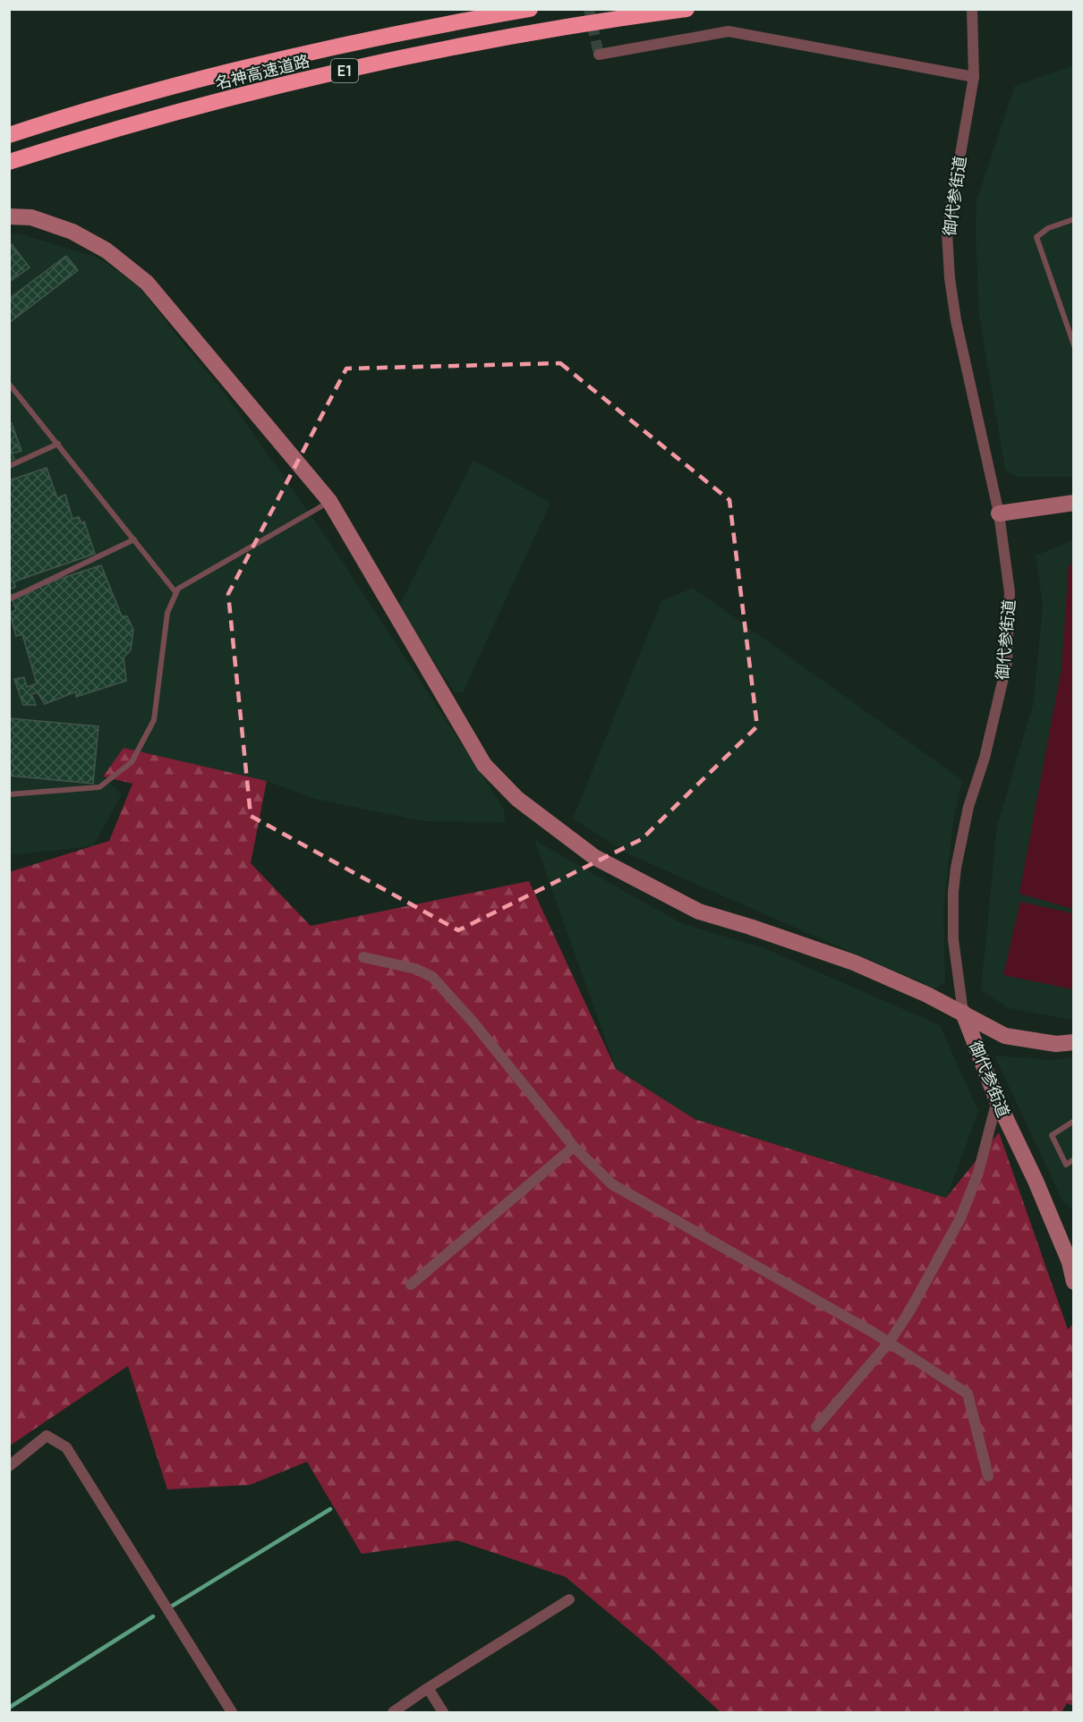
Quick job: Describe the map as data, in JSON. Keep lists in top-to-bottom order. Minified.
{"streets":{"highway":["E1","名神高速道路"],"street":["御代参街道"]}}
